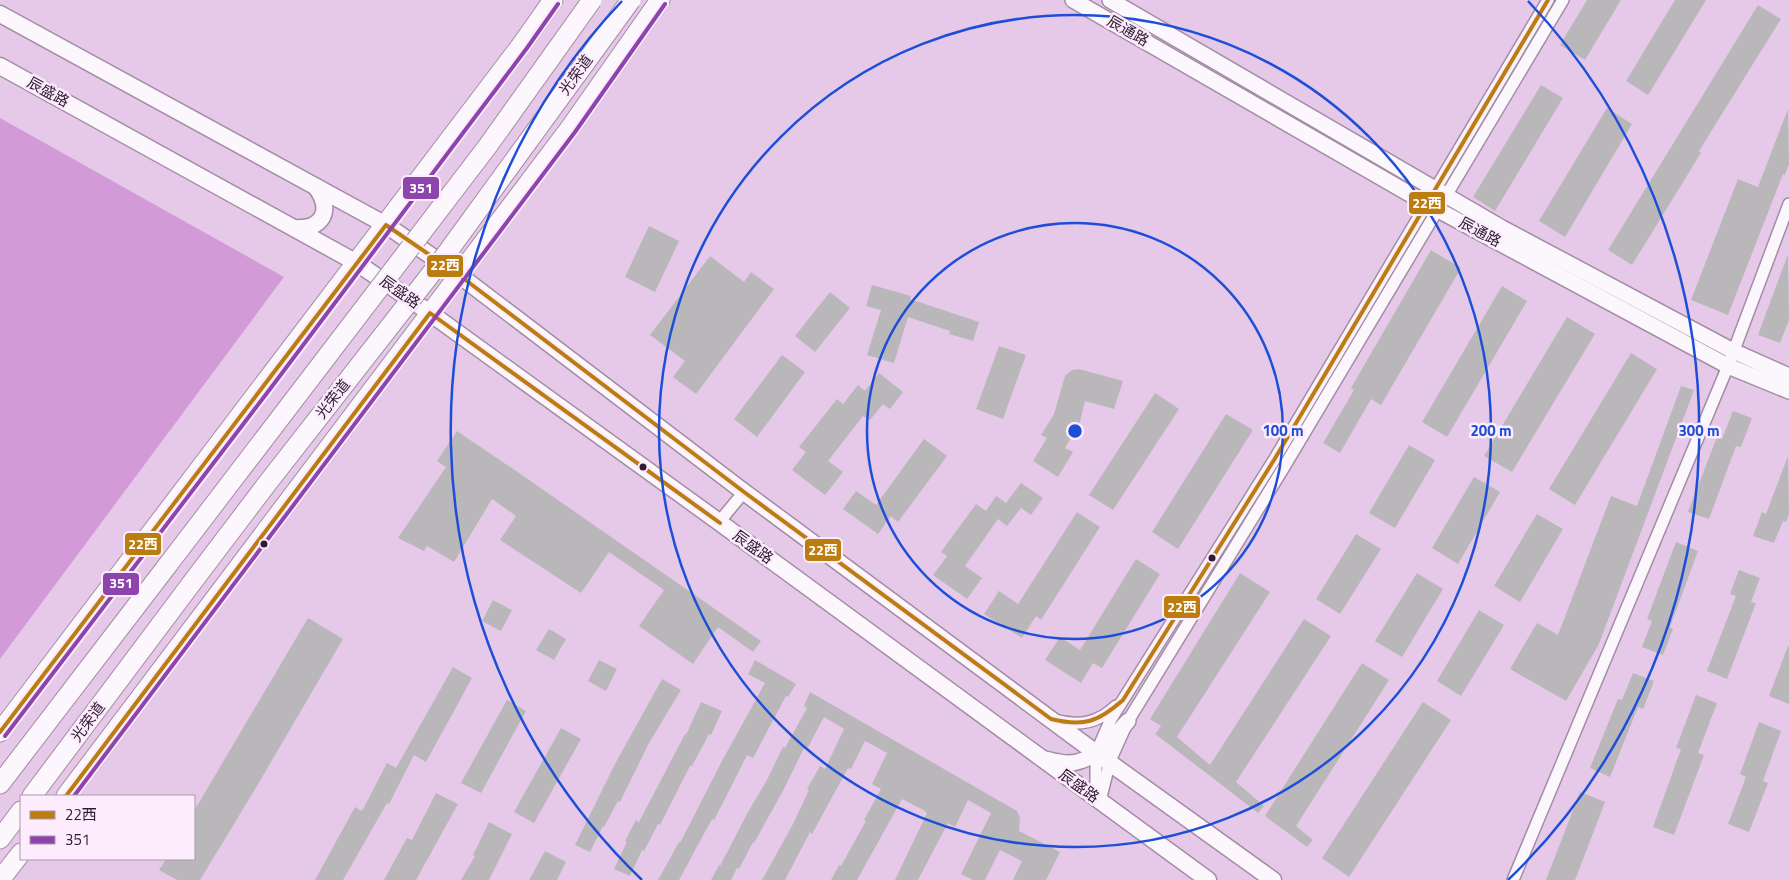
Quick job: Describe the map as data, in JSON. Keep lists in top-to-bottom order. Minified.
{"streets":{"main road":["光荣道","辰盛路"],"street":["辰通路"]},"lines":["transit line 22西","transit line 351"],"legend":["22西","351"],"rings":["100 m","200 m","300 m"]}
